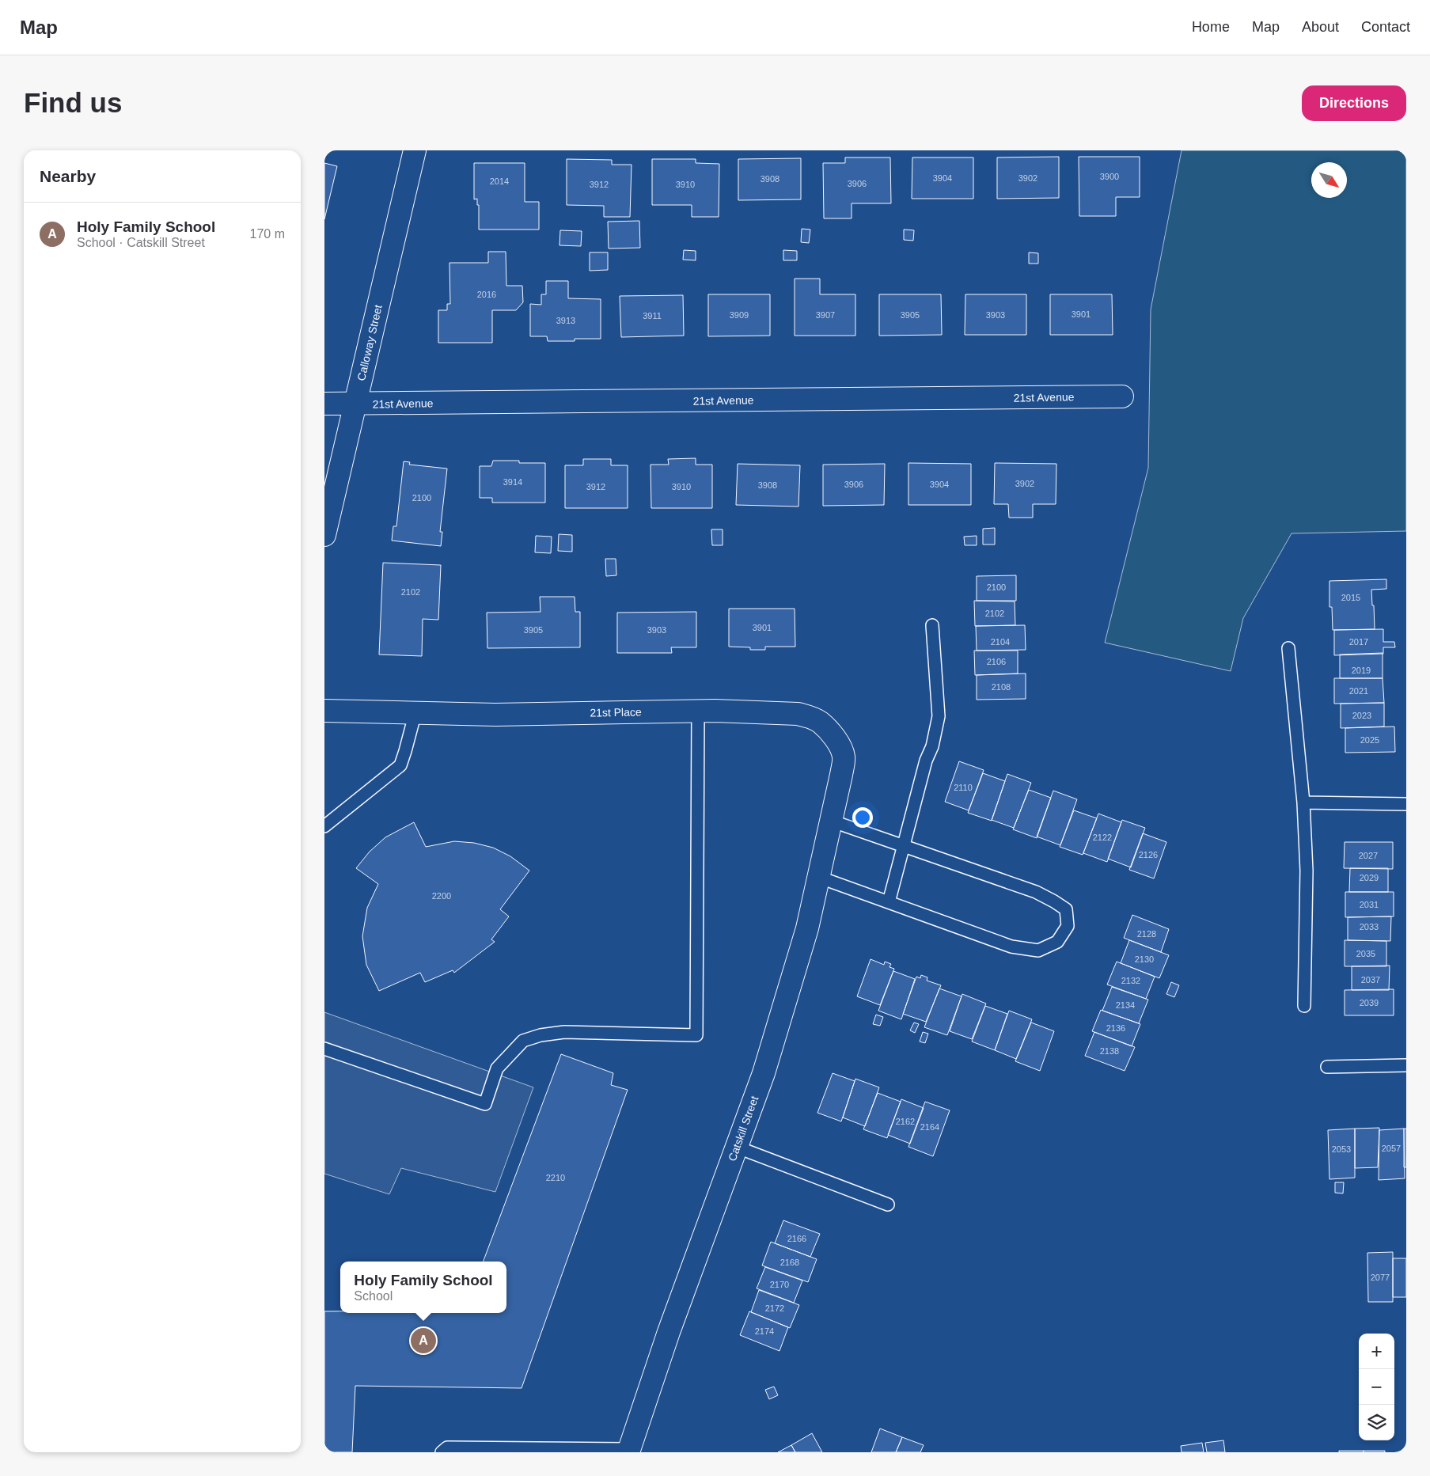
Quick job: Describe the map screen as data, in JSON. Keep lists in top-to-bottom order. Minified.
{"streets":{"street":["Calloway Street","21st Avenue","21st Place","Catskill Street"]},"crossings":[["Calloway Street","21st Avenue"],["21st Place","Catskill Street"]],"house_numbers":["3900","3904","3902","3908","2014","3906","3912","3910","2016","3901","3909","3907","3905","3903","3911","3913","3914","3902","3906","3904","3908","3912","3910","2100","2100","2102","2015","2102","3901","3905","3903","2104","2017","2106","2019","2108","2021","2023","2025","2110","2122","2126","2027","2029","2200","2031","2033","2128","2035","2130","2037","2132","2039","2134","2136","2138","2162","2164","2057","2053","2210","2166","2168","2077","2170","2172","2174"],"north":"bottom right","page":{"header":"Map","nav":["Home","Map","About","Contact"],"buttons":"Directions","title":"Find us","heading":"Nearby","list":[{"mark":"A","name":"Holy Family School","note":"School · Catskill Street","value":"170 m"}],"popup":["Holy Family School","School"],"pins":"A","map_buttons":["+","−"]}}
